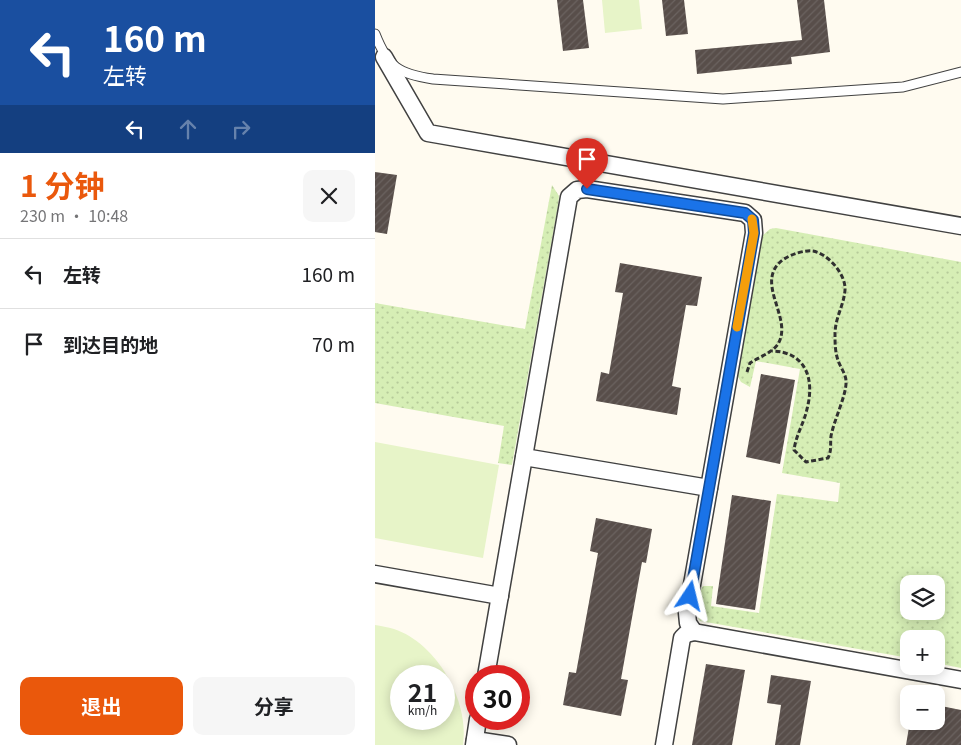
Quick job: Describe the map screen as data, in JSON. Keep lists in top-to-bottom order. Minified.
{"page":{"turn":["160 m","左转"],"heading":["1 分钟","230 m · 10:48"],"list":[{"name":"左转","value":"160 m"},{"name":"到达目的地","value":"70 m"}],"map_buttons":["+","−"],"speed":"21 km/h","limit":"30","buttons":["退出","分享"]}}
